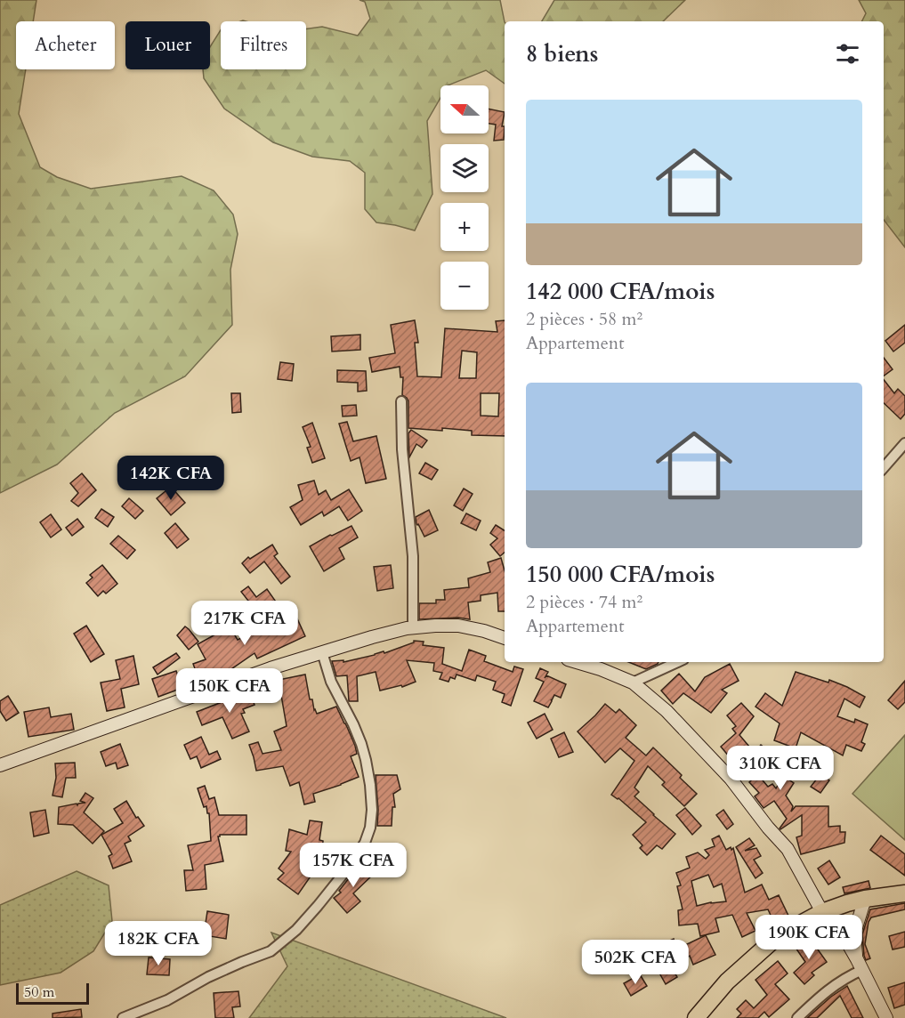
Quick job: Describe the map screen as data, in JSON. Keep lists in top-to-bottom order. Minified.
{"scale_bar":"50 m","north":"left","page":{"chip":["Acheter","Louer","Filtres"],"heading":"8 biens","map_buttons":["+","−"],"list":[{"name":"142 000 CFA/mois","note":"2 pièces · 58 m² · Appartement"},{"name":"150 000 CFA/mois","note":"2 pièces · 74 m² · Appartement"}],"price":["142K CFA","217K CFA","150K CFA","310K CFA","157K CFA","190K CFA","182K CFA","502K CFA"],"scale":"50 m"}}
